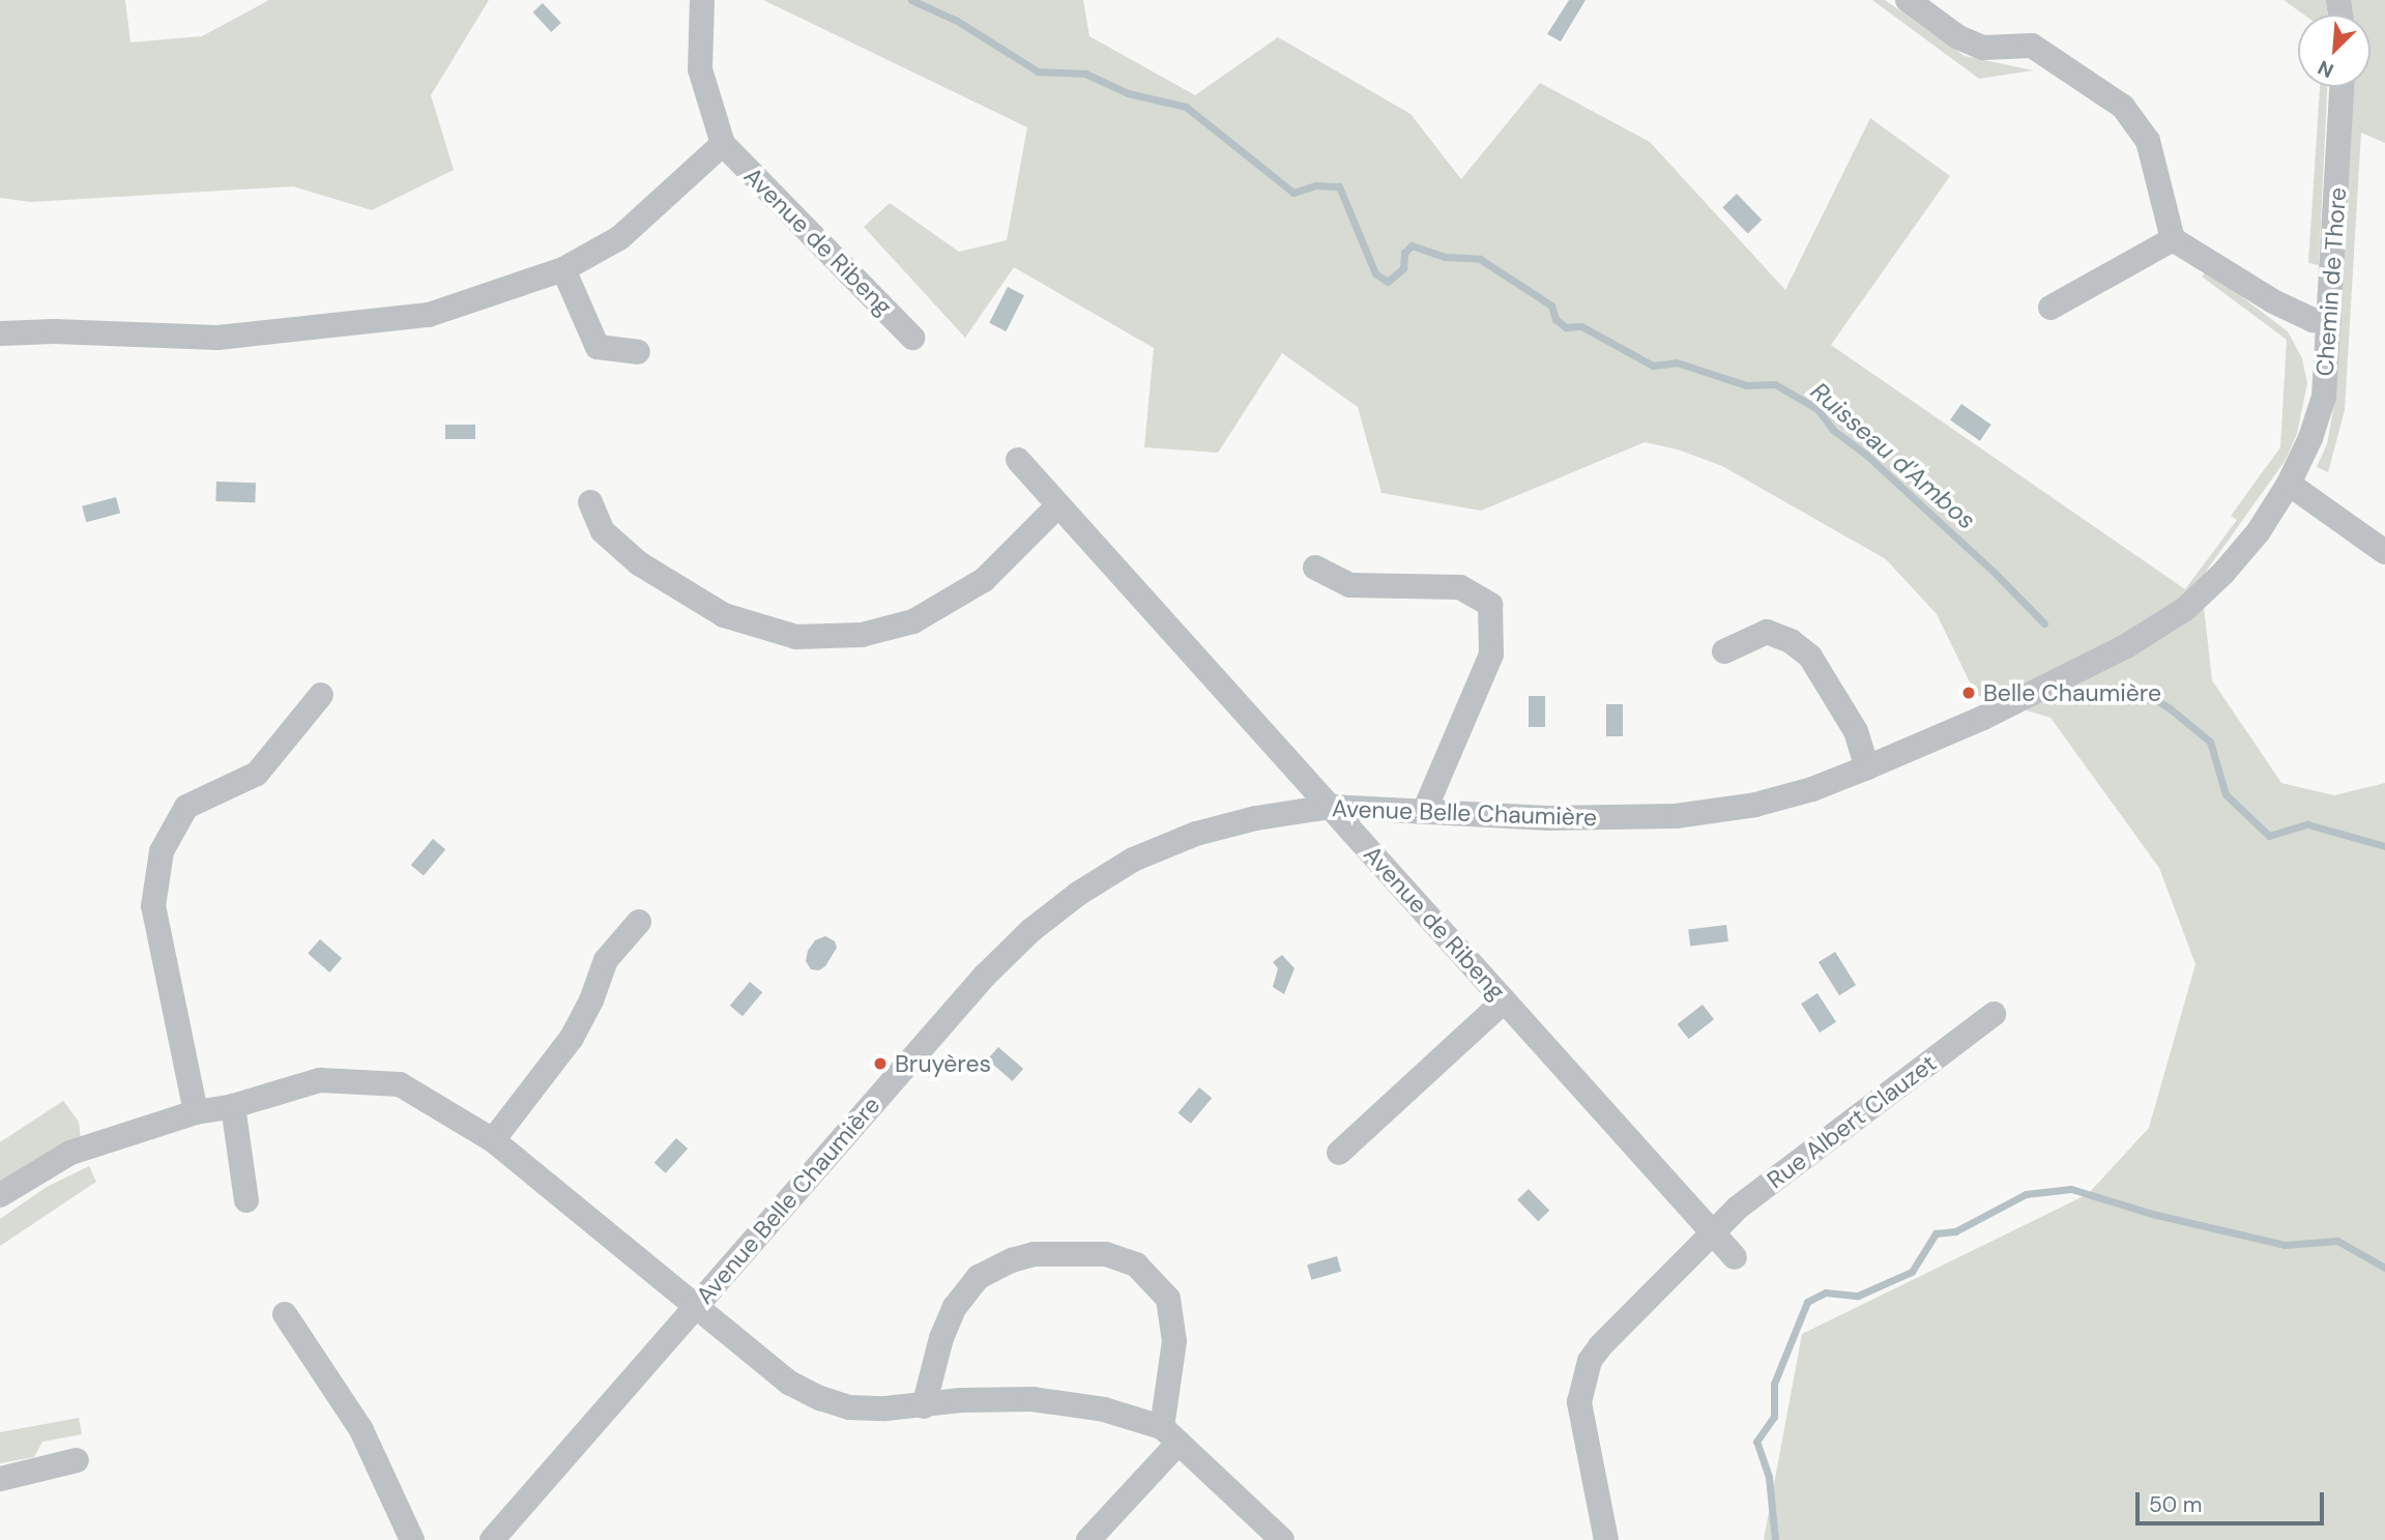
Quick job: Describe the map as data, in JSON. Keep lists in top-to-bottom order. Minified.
{"streets":{"street":["Avenue de Ribeng","Chemin de Thore","Avenue Belle Chaumière","Rue Albert Clauzet"]},"crossings":[["Avenue de Ribeng","Avenue Belle Chaumière"],["Avenue de Ribeng","Rue Albert Clauzet"],["Chemin de Thore","Avenue Belle Chaumière"]],"water":["Ruisseau d'Ambos"],"places":["Belle Chaumière","Bruyères"],"scale_bar":"50 m","north":"bottom left"}
